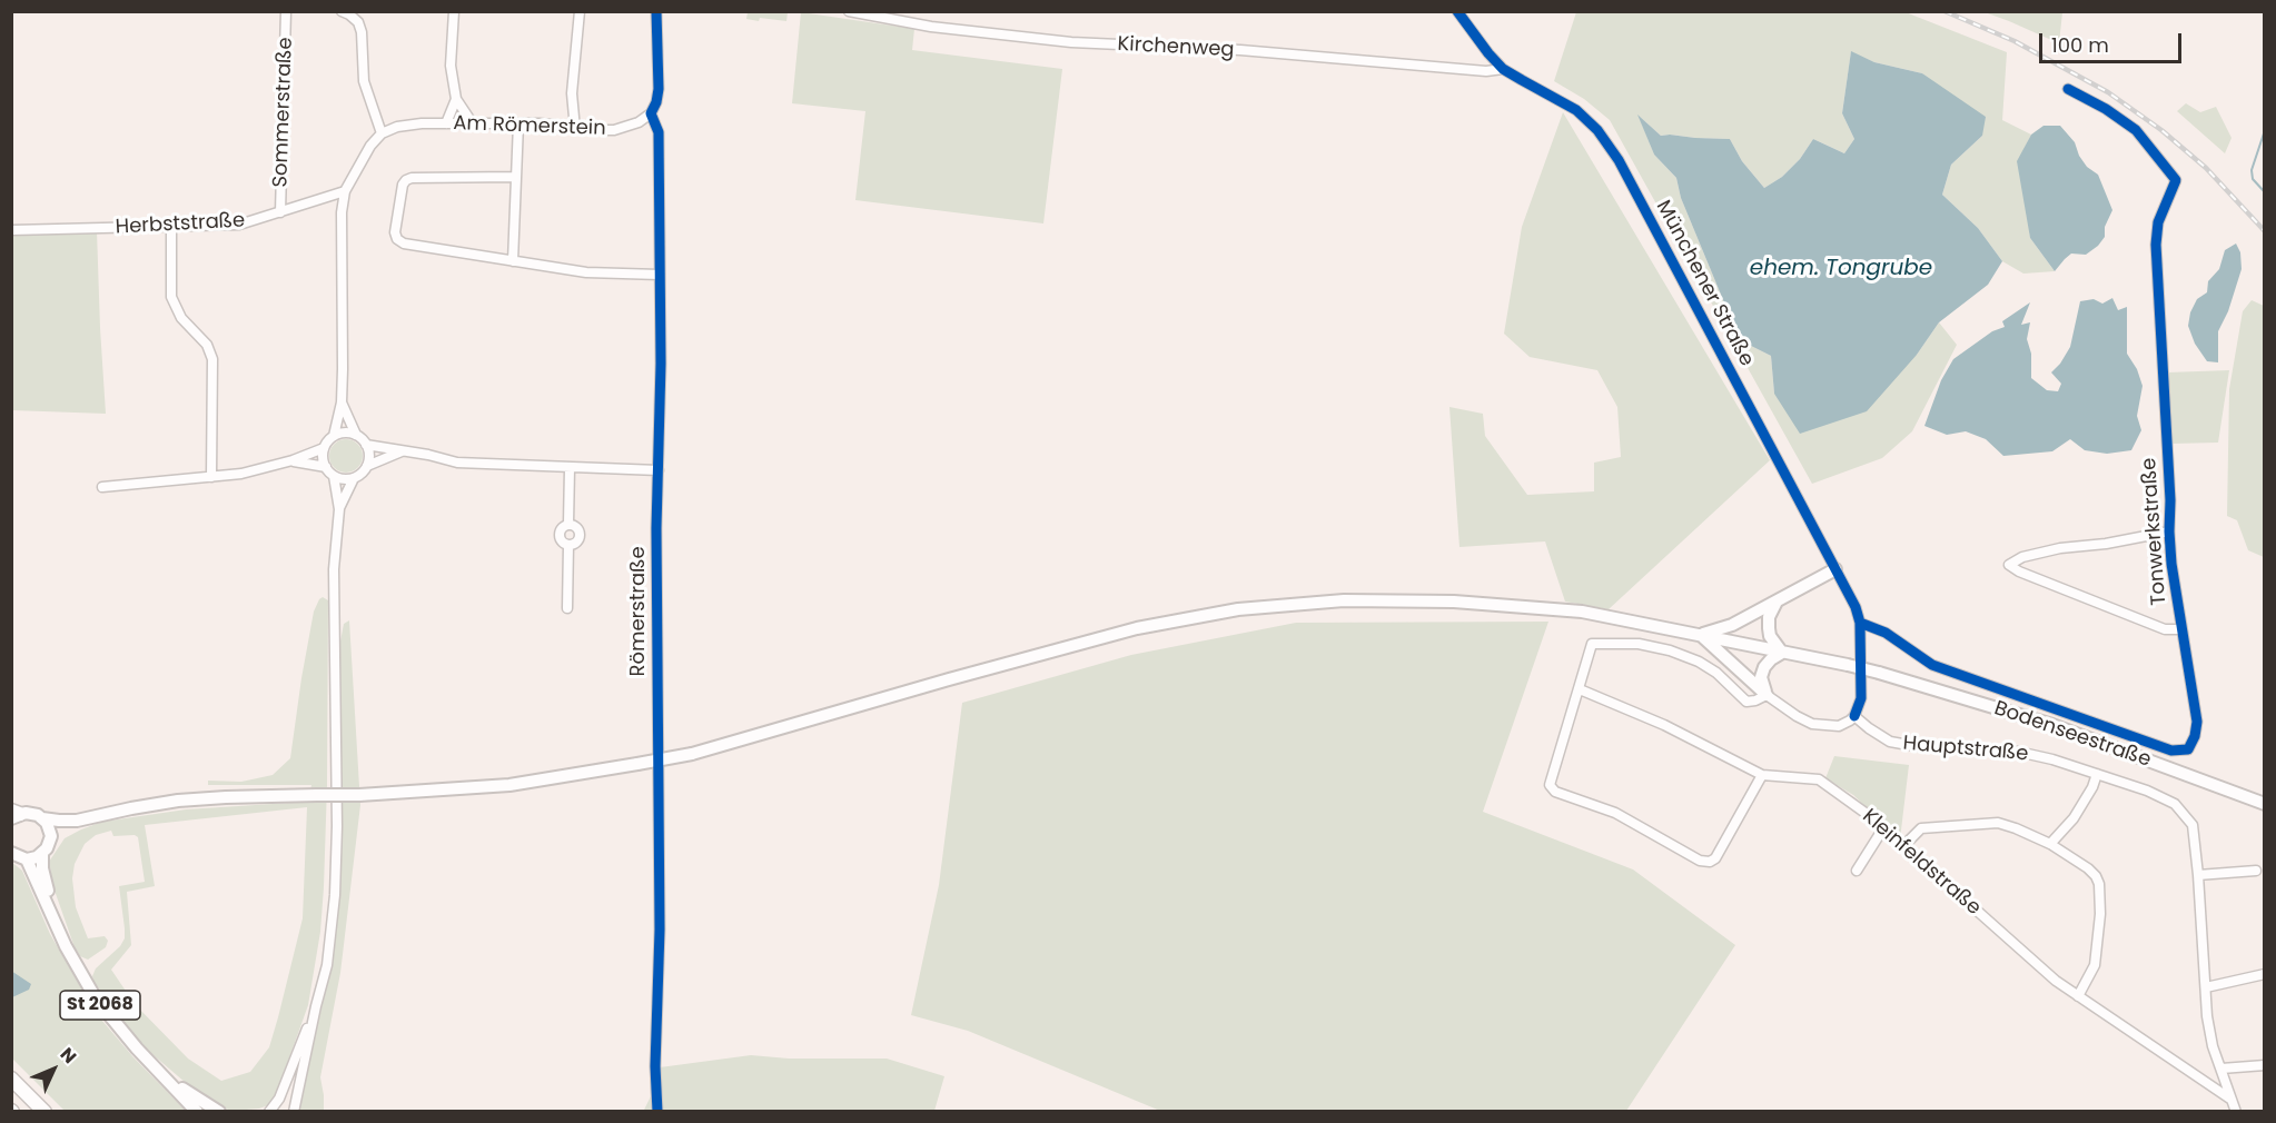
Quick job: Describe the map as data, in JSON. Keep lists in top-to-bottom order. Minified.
{"streets":{"main road":["Bodenseestraße","St 2068"],"street":["Kirchenweg","Sommerstraße","Am Römerstein","Herbststraße","Münchener Straße","Tonwerkstraße","Römerstraße","Hauptstraße","Kleinfeldstraße"]},"crossings":[["Kirchenweg","Münchener Straße"],["Sommerstraße","Herbststraße"],["Am Römerstein","Römerstraße"],["Münchener Straße","Tonwerkstraße"],["Hauptstraße","Kleinfeldstraße"]],"water":["ehem. Tongrube"],"scale_bar":"100 m","north":"top right"}
